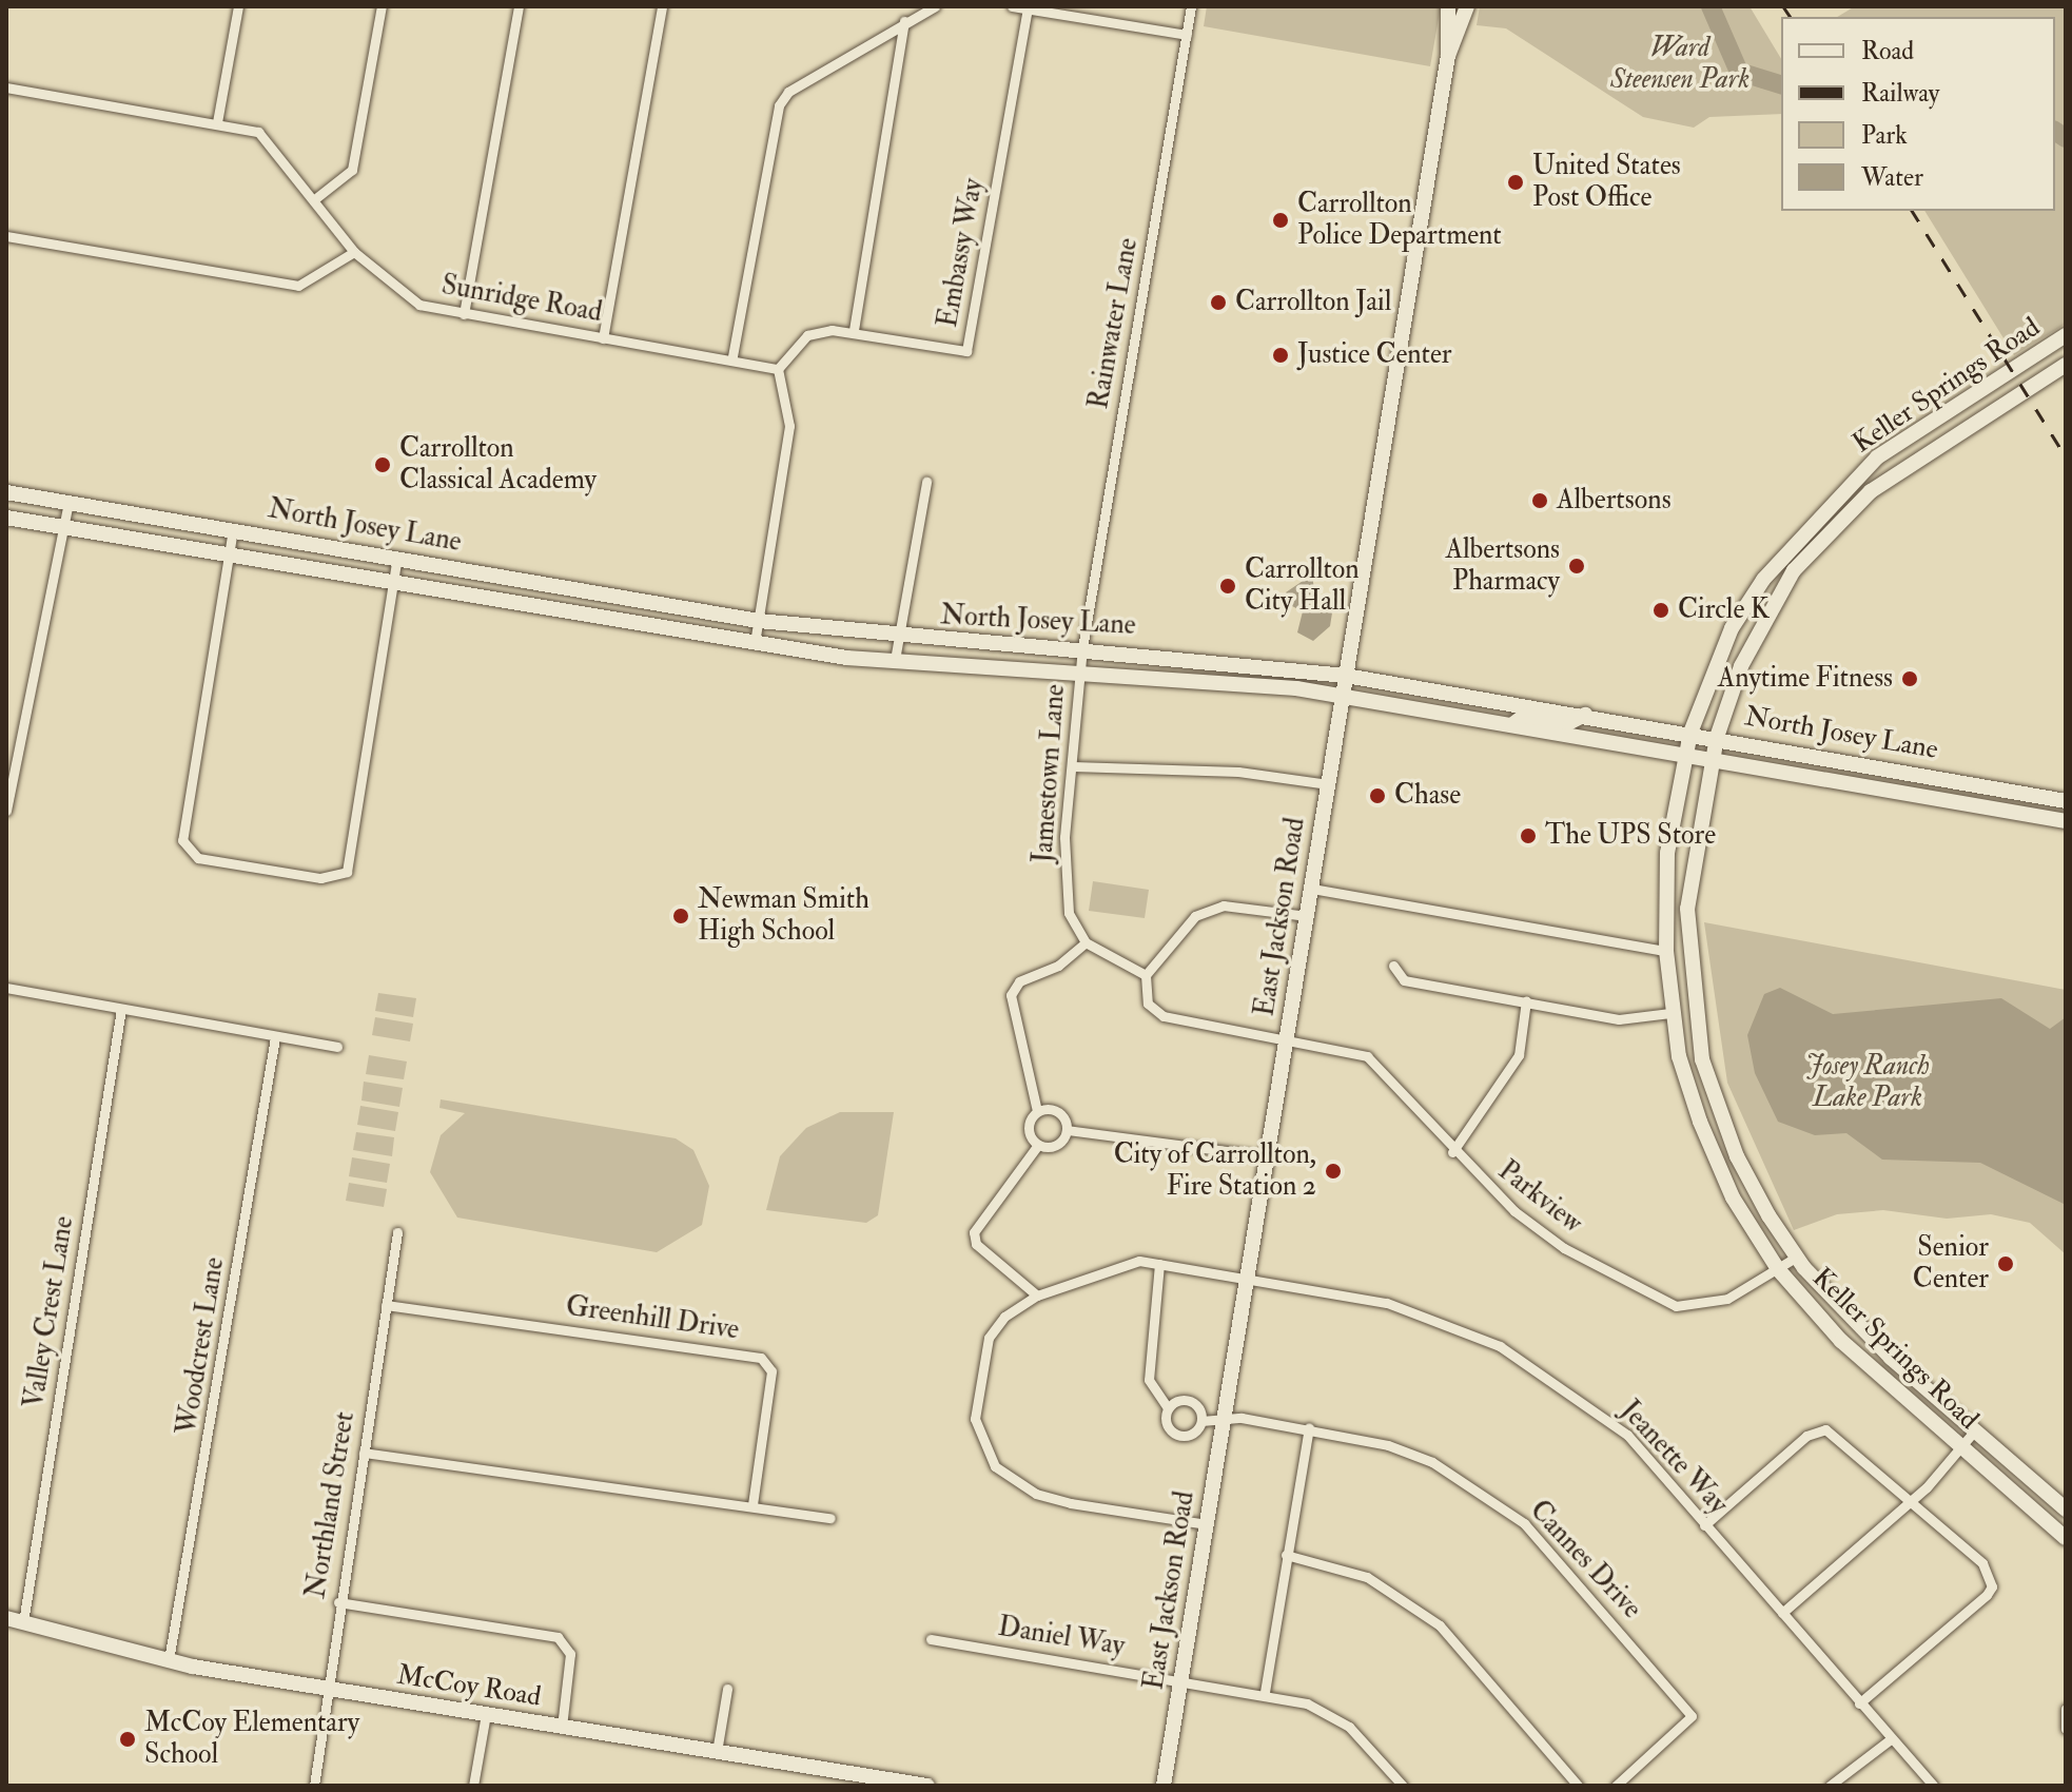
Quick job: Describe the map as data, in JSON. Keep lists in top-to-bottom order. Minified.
{"streets":{"main road":["Keller Springs Road","North Josey Lane","East Jackson Road","McCoy Road"],"street":["Embassy Way","Sunridge Road","Rainwater Lane","Jamestown Lane","Parkview","Valley Crest Lane","Greenhill Drive","Woodcrest Lane","Jeanette Way","Northland Street","Cannes Drive","Daniel Way"]},"crossings":[["Embassy Way","Sunridge Road"],["Rainwater Lane","North Josey Lane"],["Rainwater Lane","Jamestown Lane"],["Keller Springs Road","North Josey Lane"],["Keller Springs Road","Parkview"],["North Josey Lane","Jamestown Lane"],["North Josey Lane","East Jackson Road"],["East Jackson Road","Parkview"],["East Jackson Road","Jeanette Way"],["East Jackson Road","Cannes Drive"],["East Jackson Road","Daniel Way"],["Valley Crest Lane","McCoy Road"],["Greenhill Drive","Northland Street"],["Woodcrest Lane","McCoy Road"],["Northland Street","McCoy Road"]],"parks":["Ward Steensen Park","Josey Ranch Lake Park"],"places":["United States Post Office","Carrollton Police Department","Carrollton Jail","Justice Center","Carrollton Classical Academy","Albertsons","Albertsons Pharmacy","Carrollton City Hall","Circle K","Anytime Fitness","Chase","The UPS Store","Newman Smith High School","City of Carrollton, Fire Station 2","Senior Center","McCoy Elementary School"],"legend":["Road","Railway","Park","Water"]}
